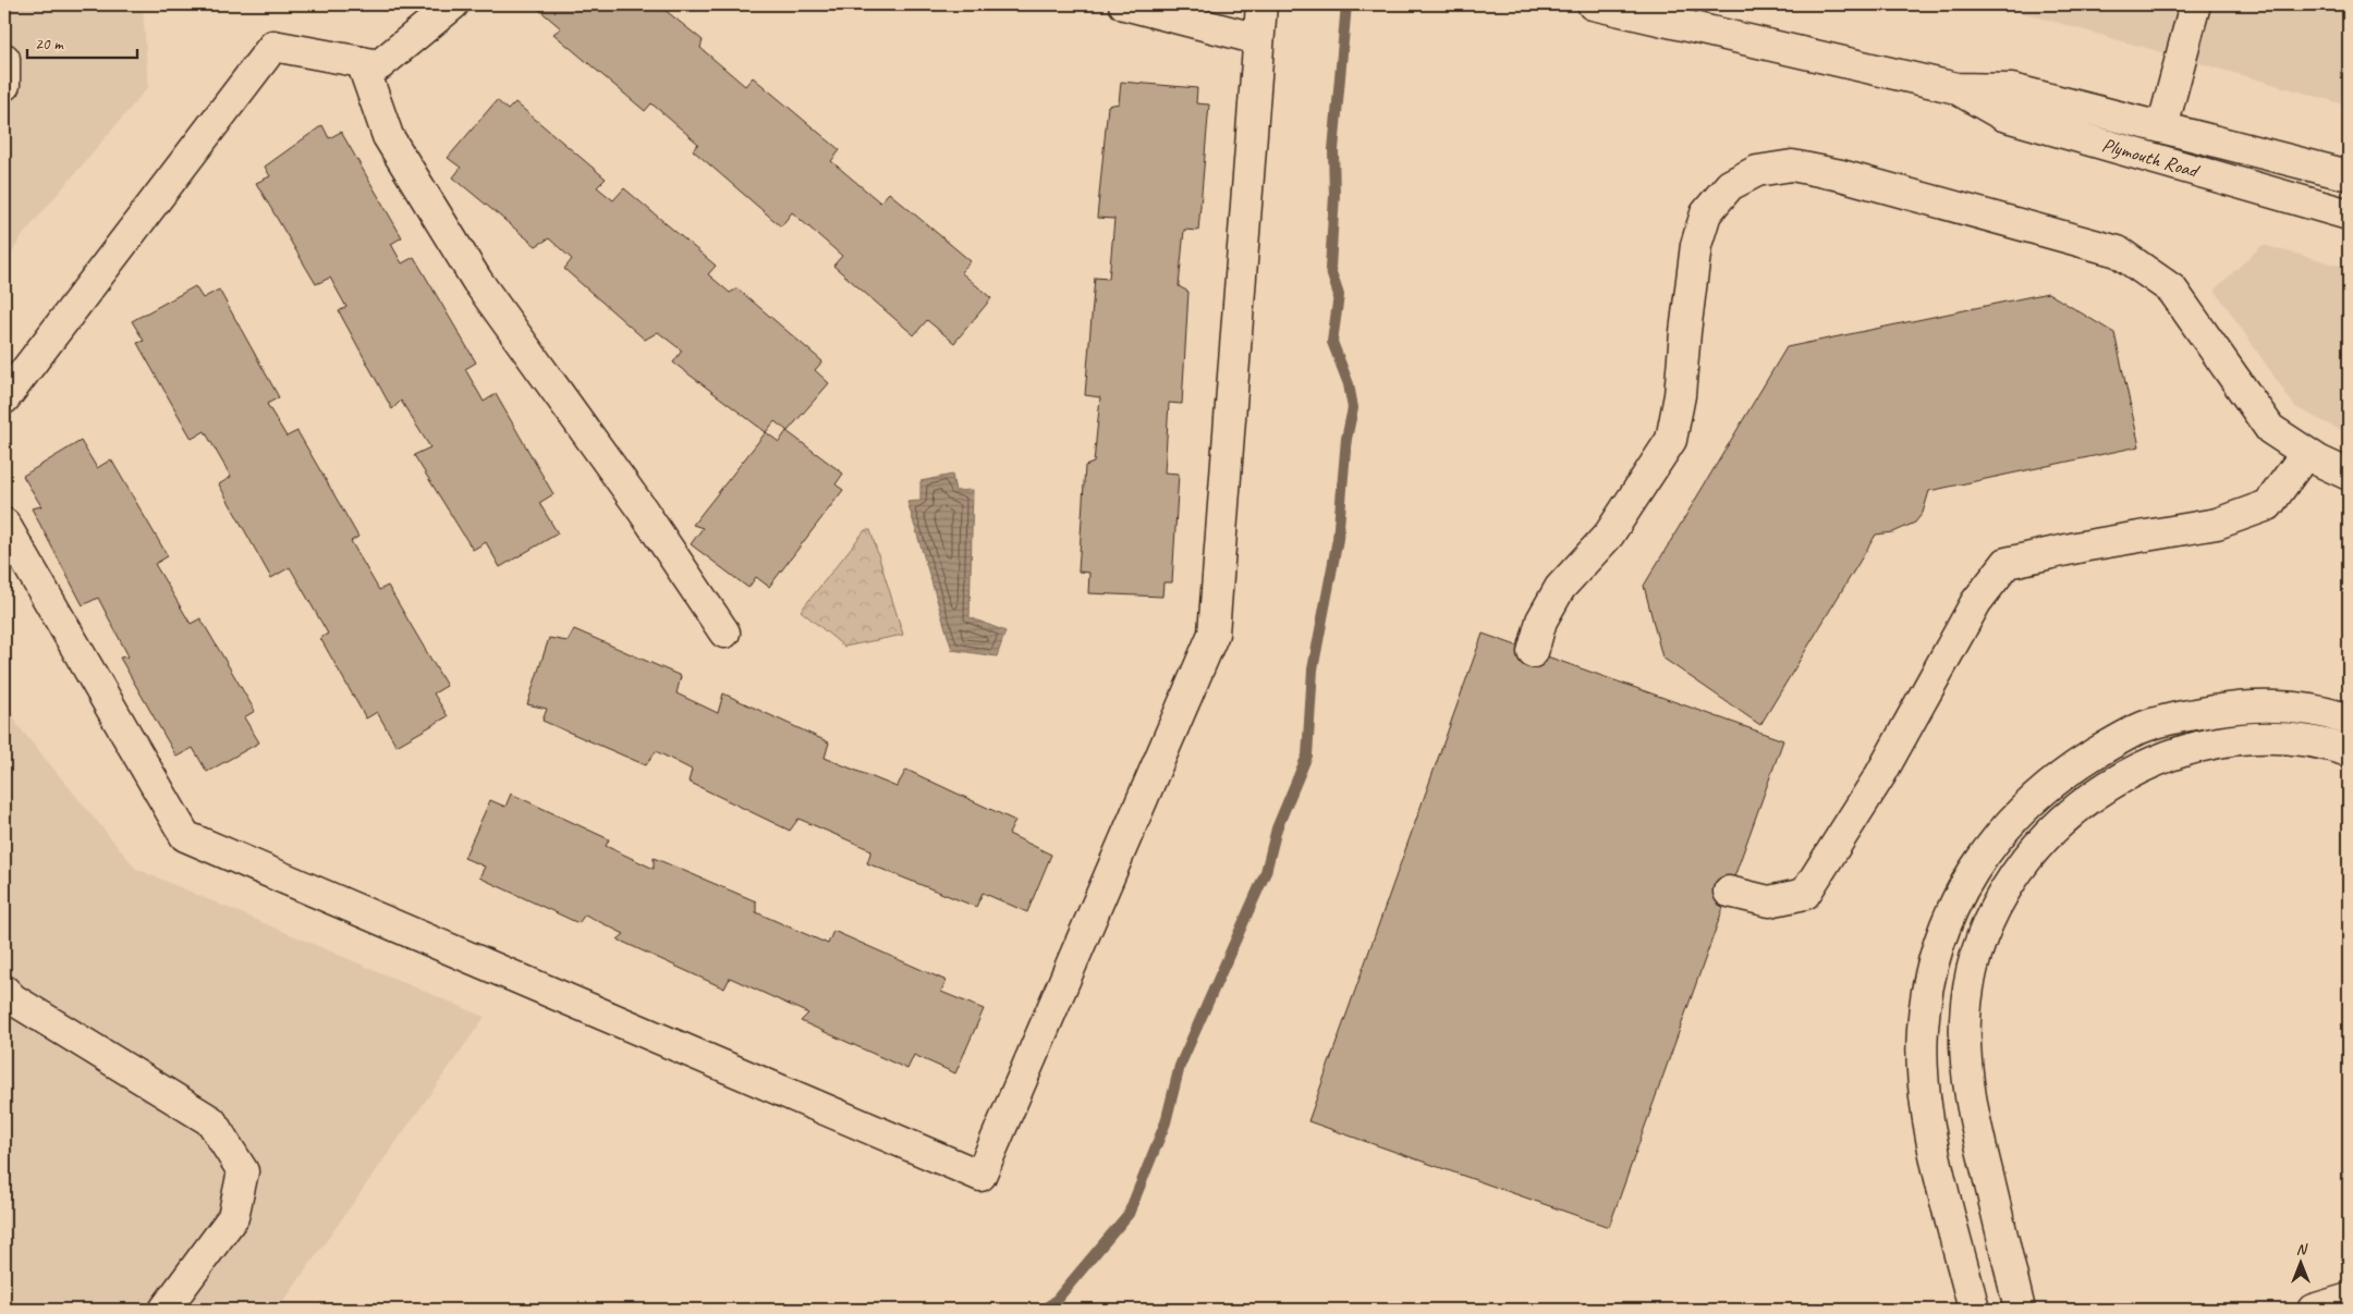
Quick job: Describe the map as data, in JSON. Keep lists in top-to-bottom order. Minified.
{"streets":{"main road":["Plymouth Road"]},"scale_bar":"20 m","north":"top"}
